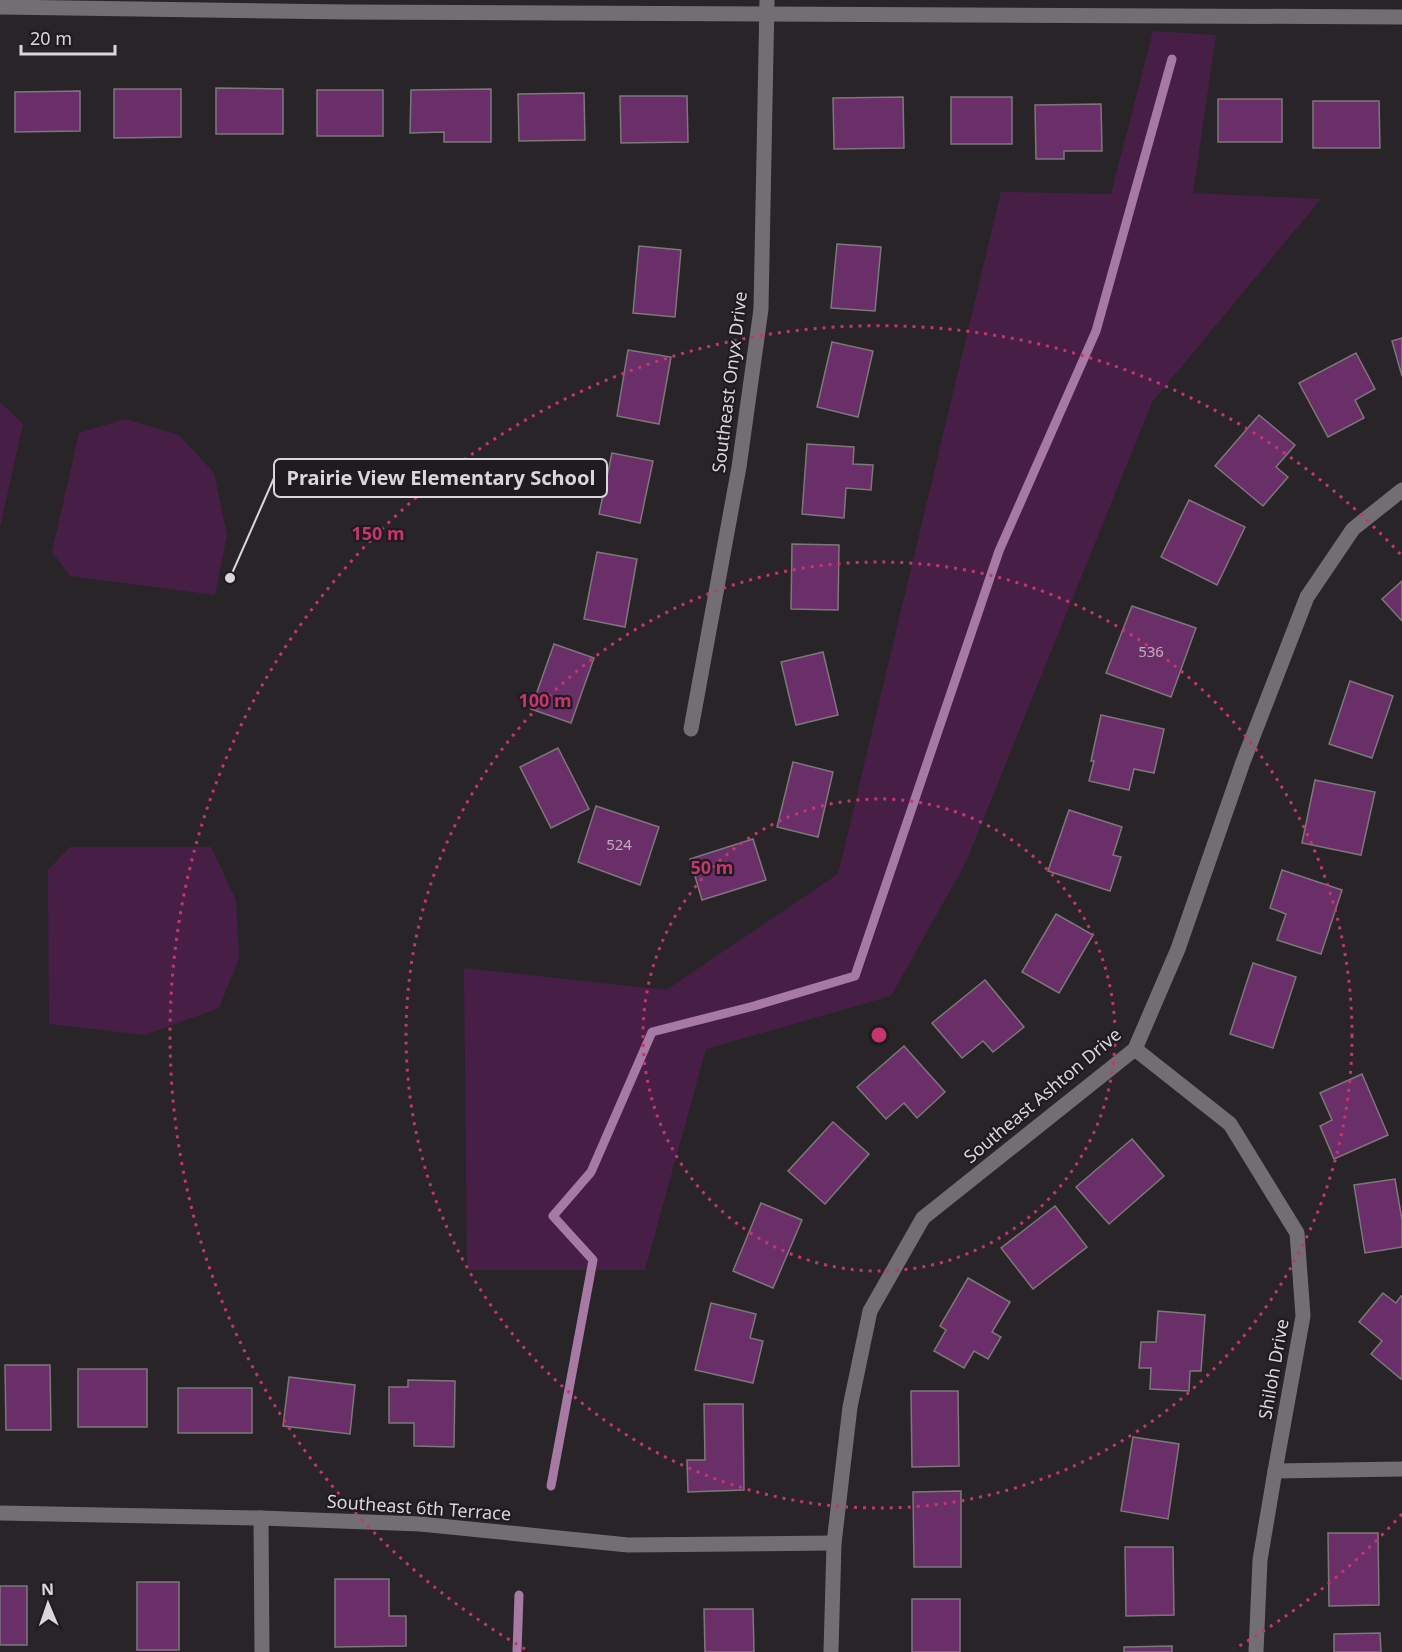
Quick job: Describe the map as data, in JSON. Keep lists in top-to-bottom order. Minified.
{"streets":{"street":["Southeast Onyx Drive","Southeast Ashton Drive","Shiloh Drive","Southeast 6th Terrace"]},"crossings":[["Southeast Ashton Drive","Shiloh Drive"],["Southeast Ashton Drive","Southeast 6th Terrace"]],"places":["Prairie View Elementary School"],"house_numbers":["536","524"],"scale_bar":"20 m","north":"top","rings":["150 m","100 m","50 m"]}
